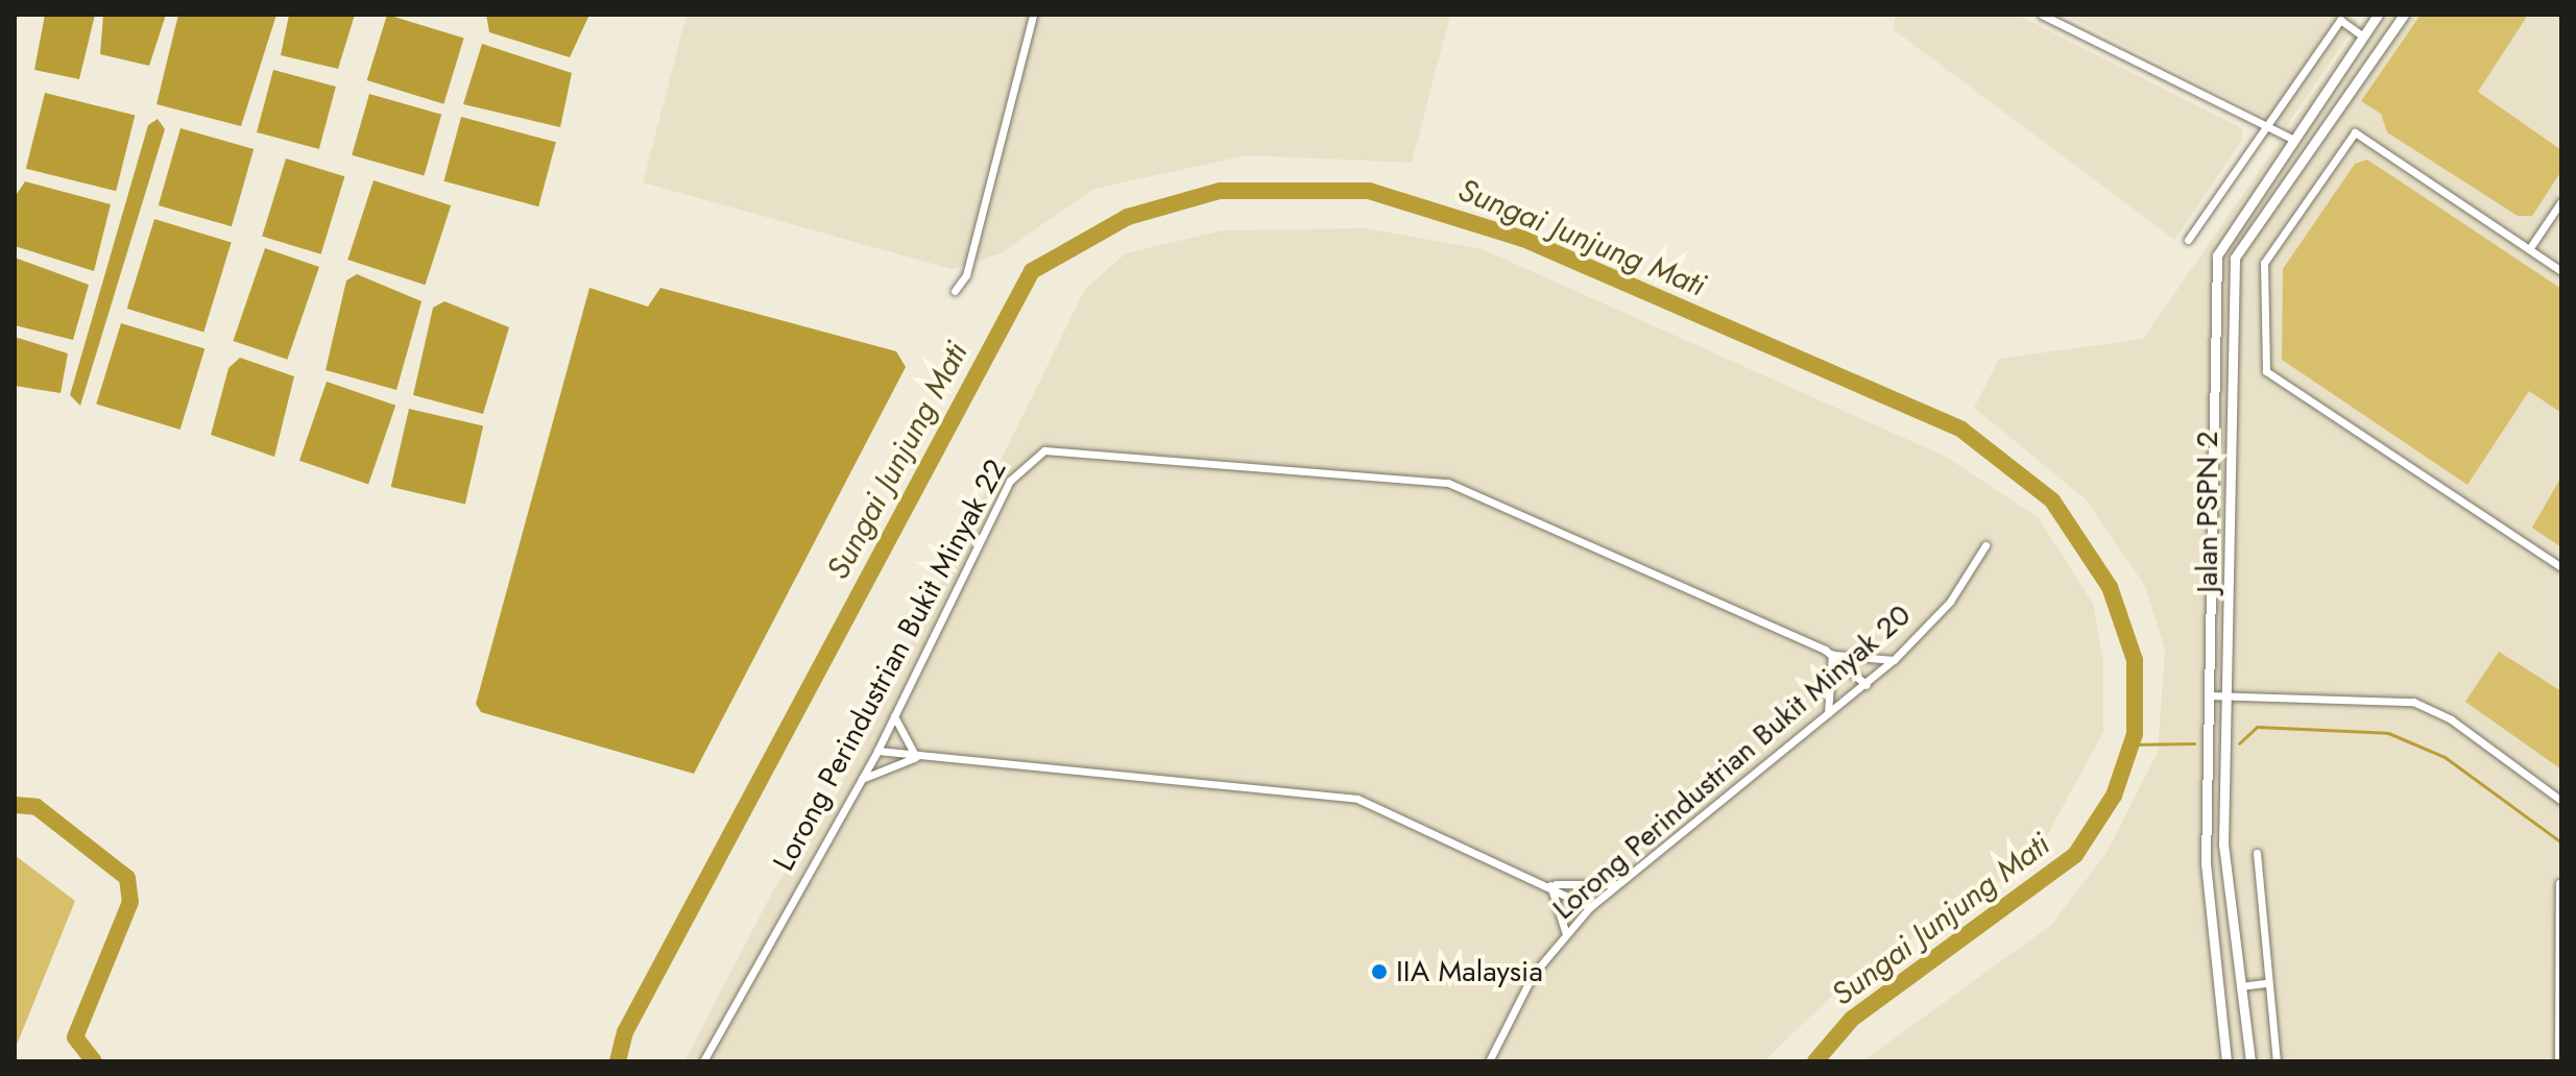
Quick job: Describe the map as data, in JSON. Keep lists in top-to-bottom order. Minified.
{"streets":{"street":["Jalan PSPN 2","Lorong Perindustrian Bukit Minyak 22","Lorong Perindustrian Bukit Minyak 20"]},"crossings":[["Lorong Perindustrian Bukit Minyak 22","Lorong Perindustrian Bukit Minyak 20"]],"water":["Sungai Junjung Mati"],"places":["IIA Malaysia"]}
